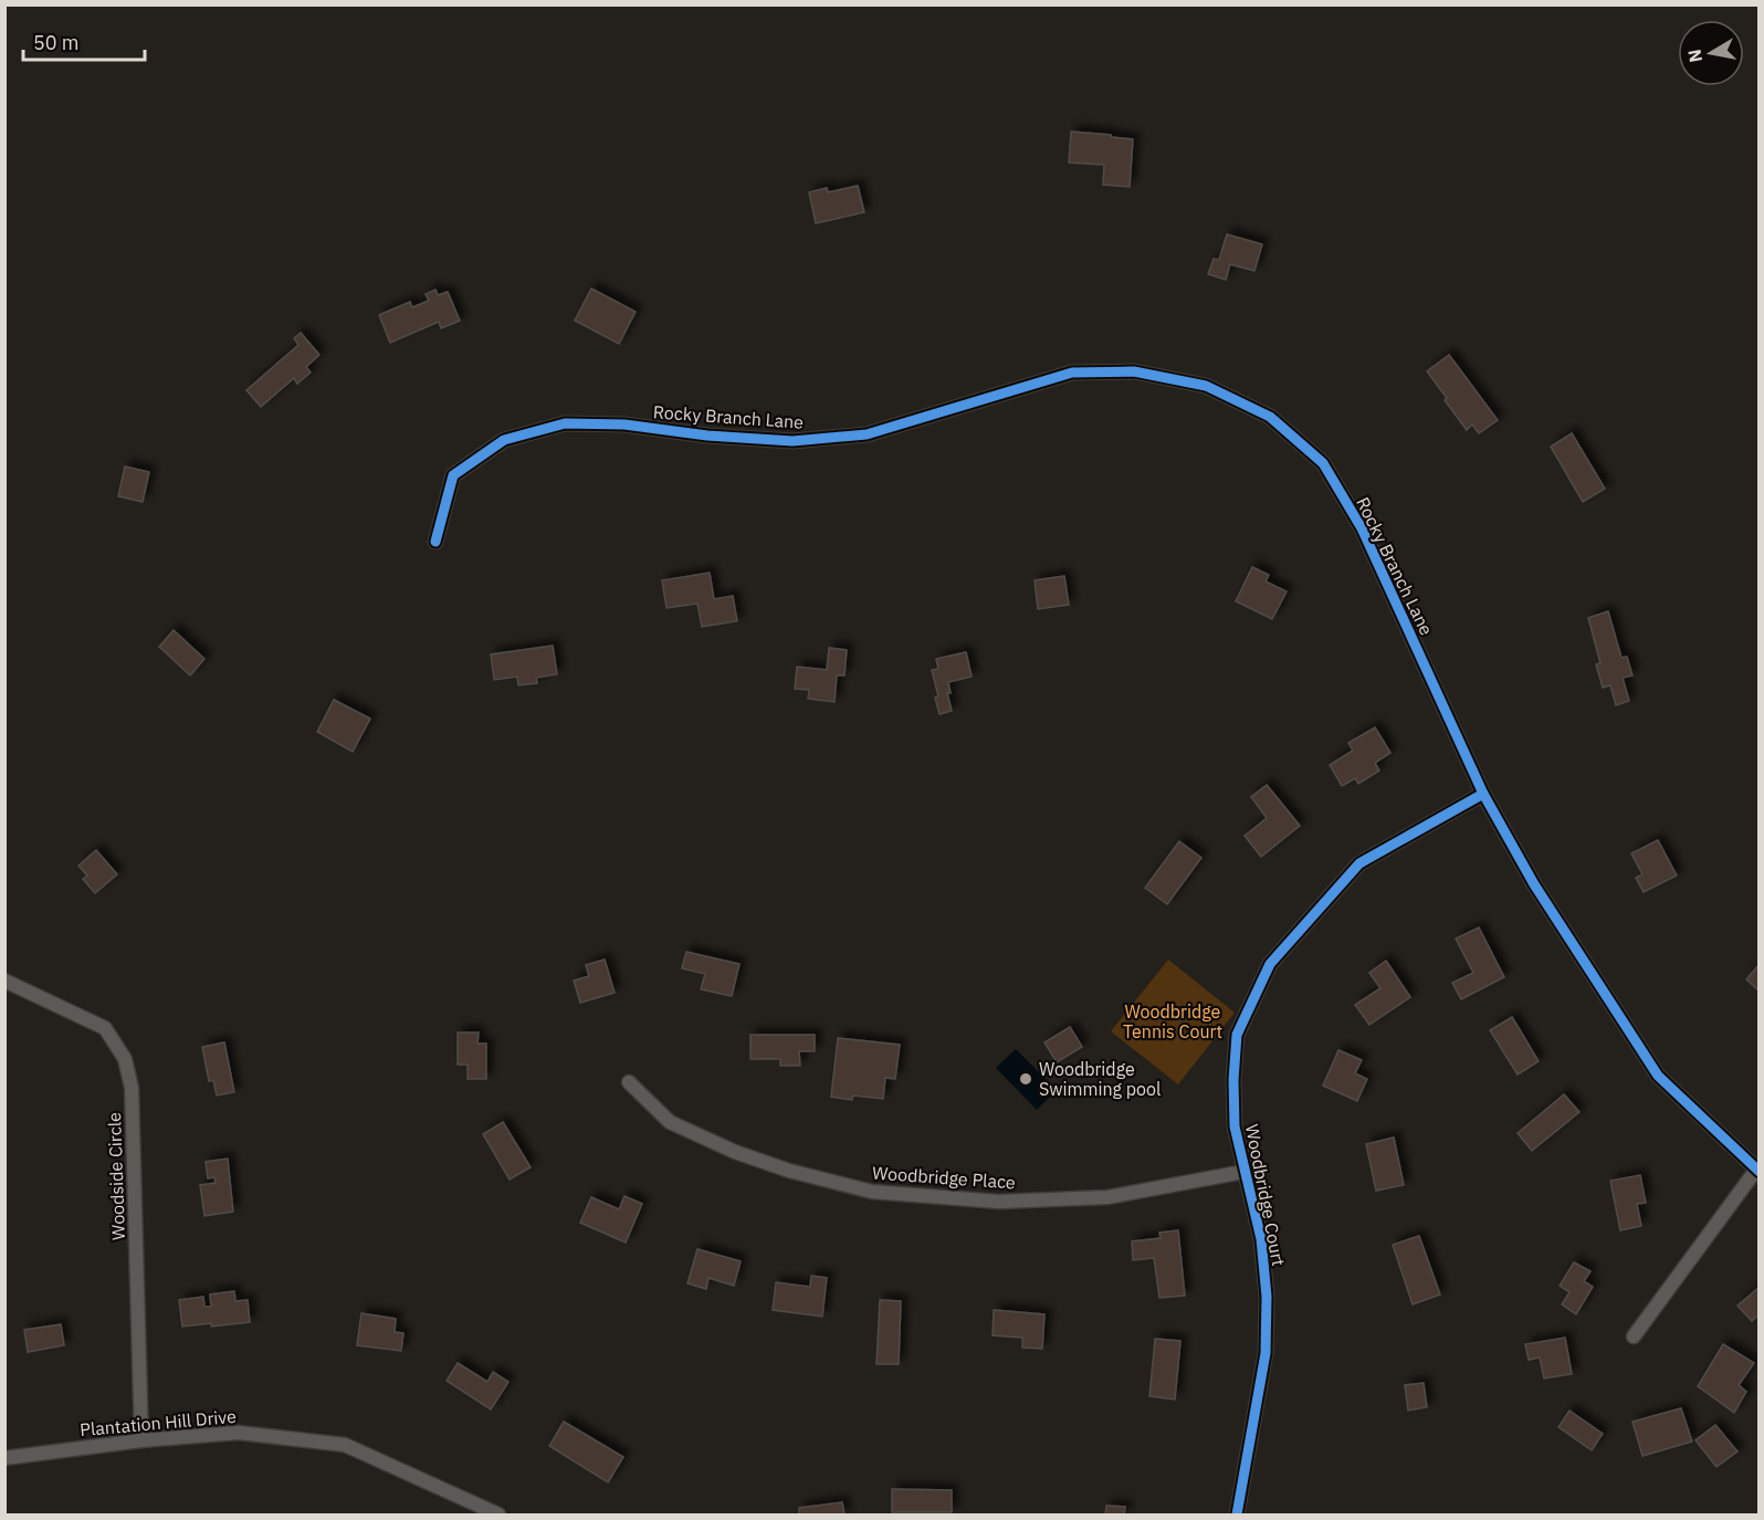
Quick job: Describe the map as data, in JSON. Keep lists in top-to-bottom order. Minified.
{"streets":{"street":["Rocky Branch Lane","Woodside Circle","Woodbridge Place","Woodbridge Court","Plantation Hill Drive"]},"crossings":[["Rocky Branch Lane","Woodbridge Court"],["Woodside Circle","Plantation Hill Drive"],["Woodbridge Place","Woodbridge Court"]],"parks":["Woodbridge Tennis Court"],"places":["Woodbridge Swimming pool"],"scale_bar":"50 m","north":"left"}
